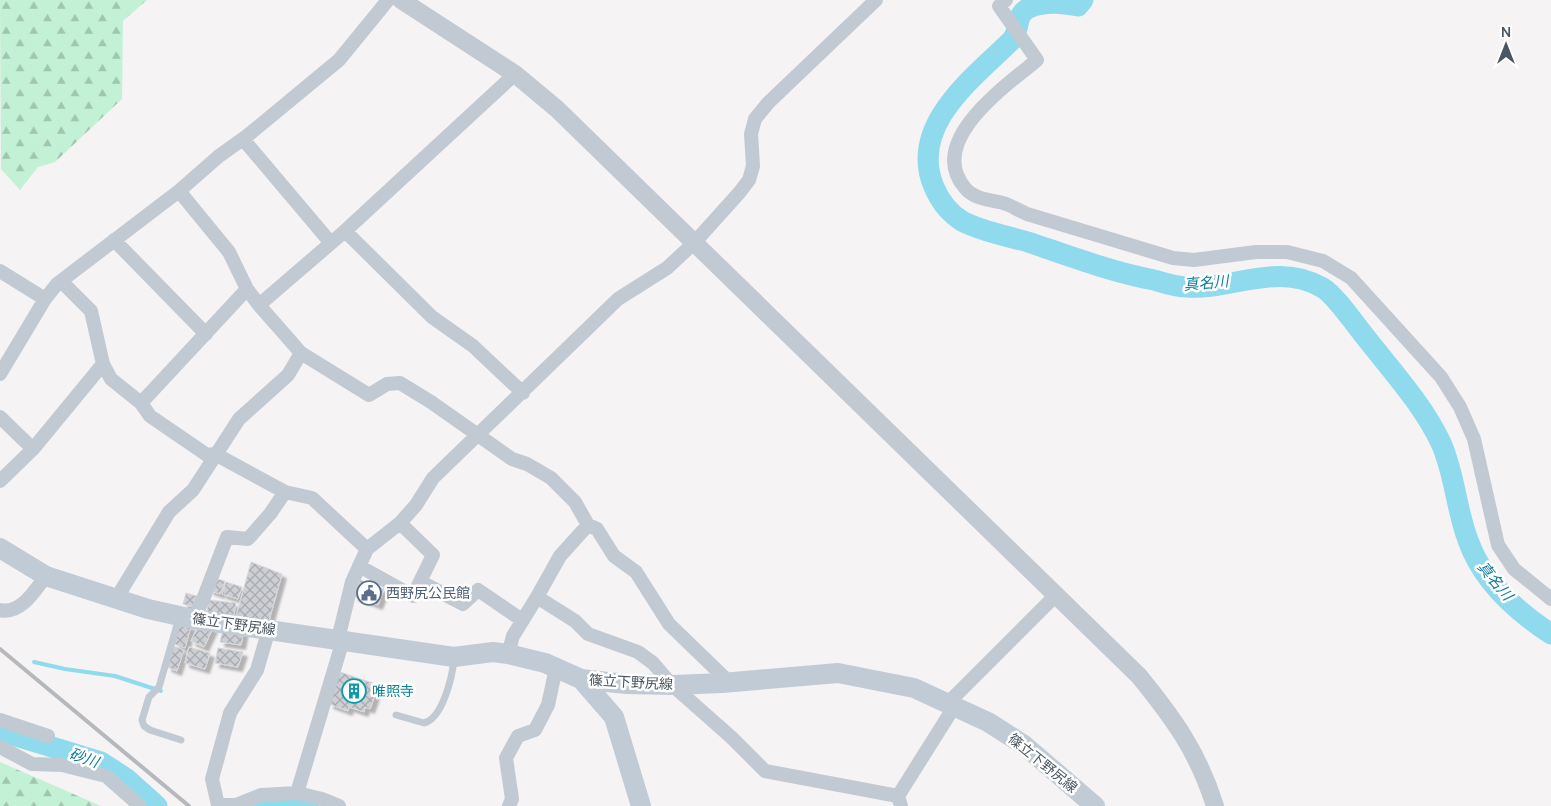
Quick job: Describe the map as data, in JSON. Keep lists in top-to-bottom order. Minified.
{"streets":{"main road":["篠立下野尻線"]},"water":["真名川","砂川"],"places":{"public building":["西野尻公民館"],"building":["唯照寺"]},"north":"top"}
